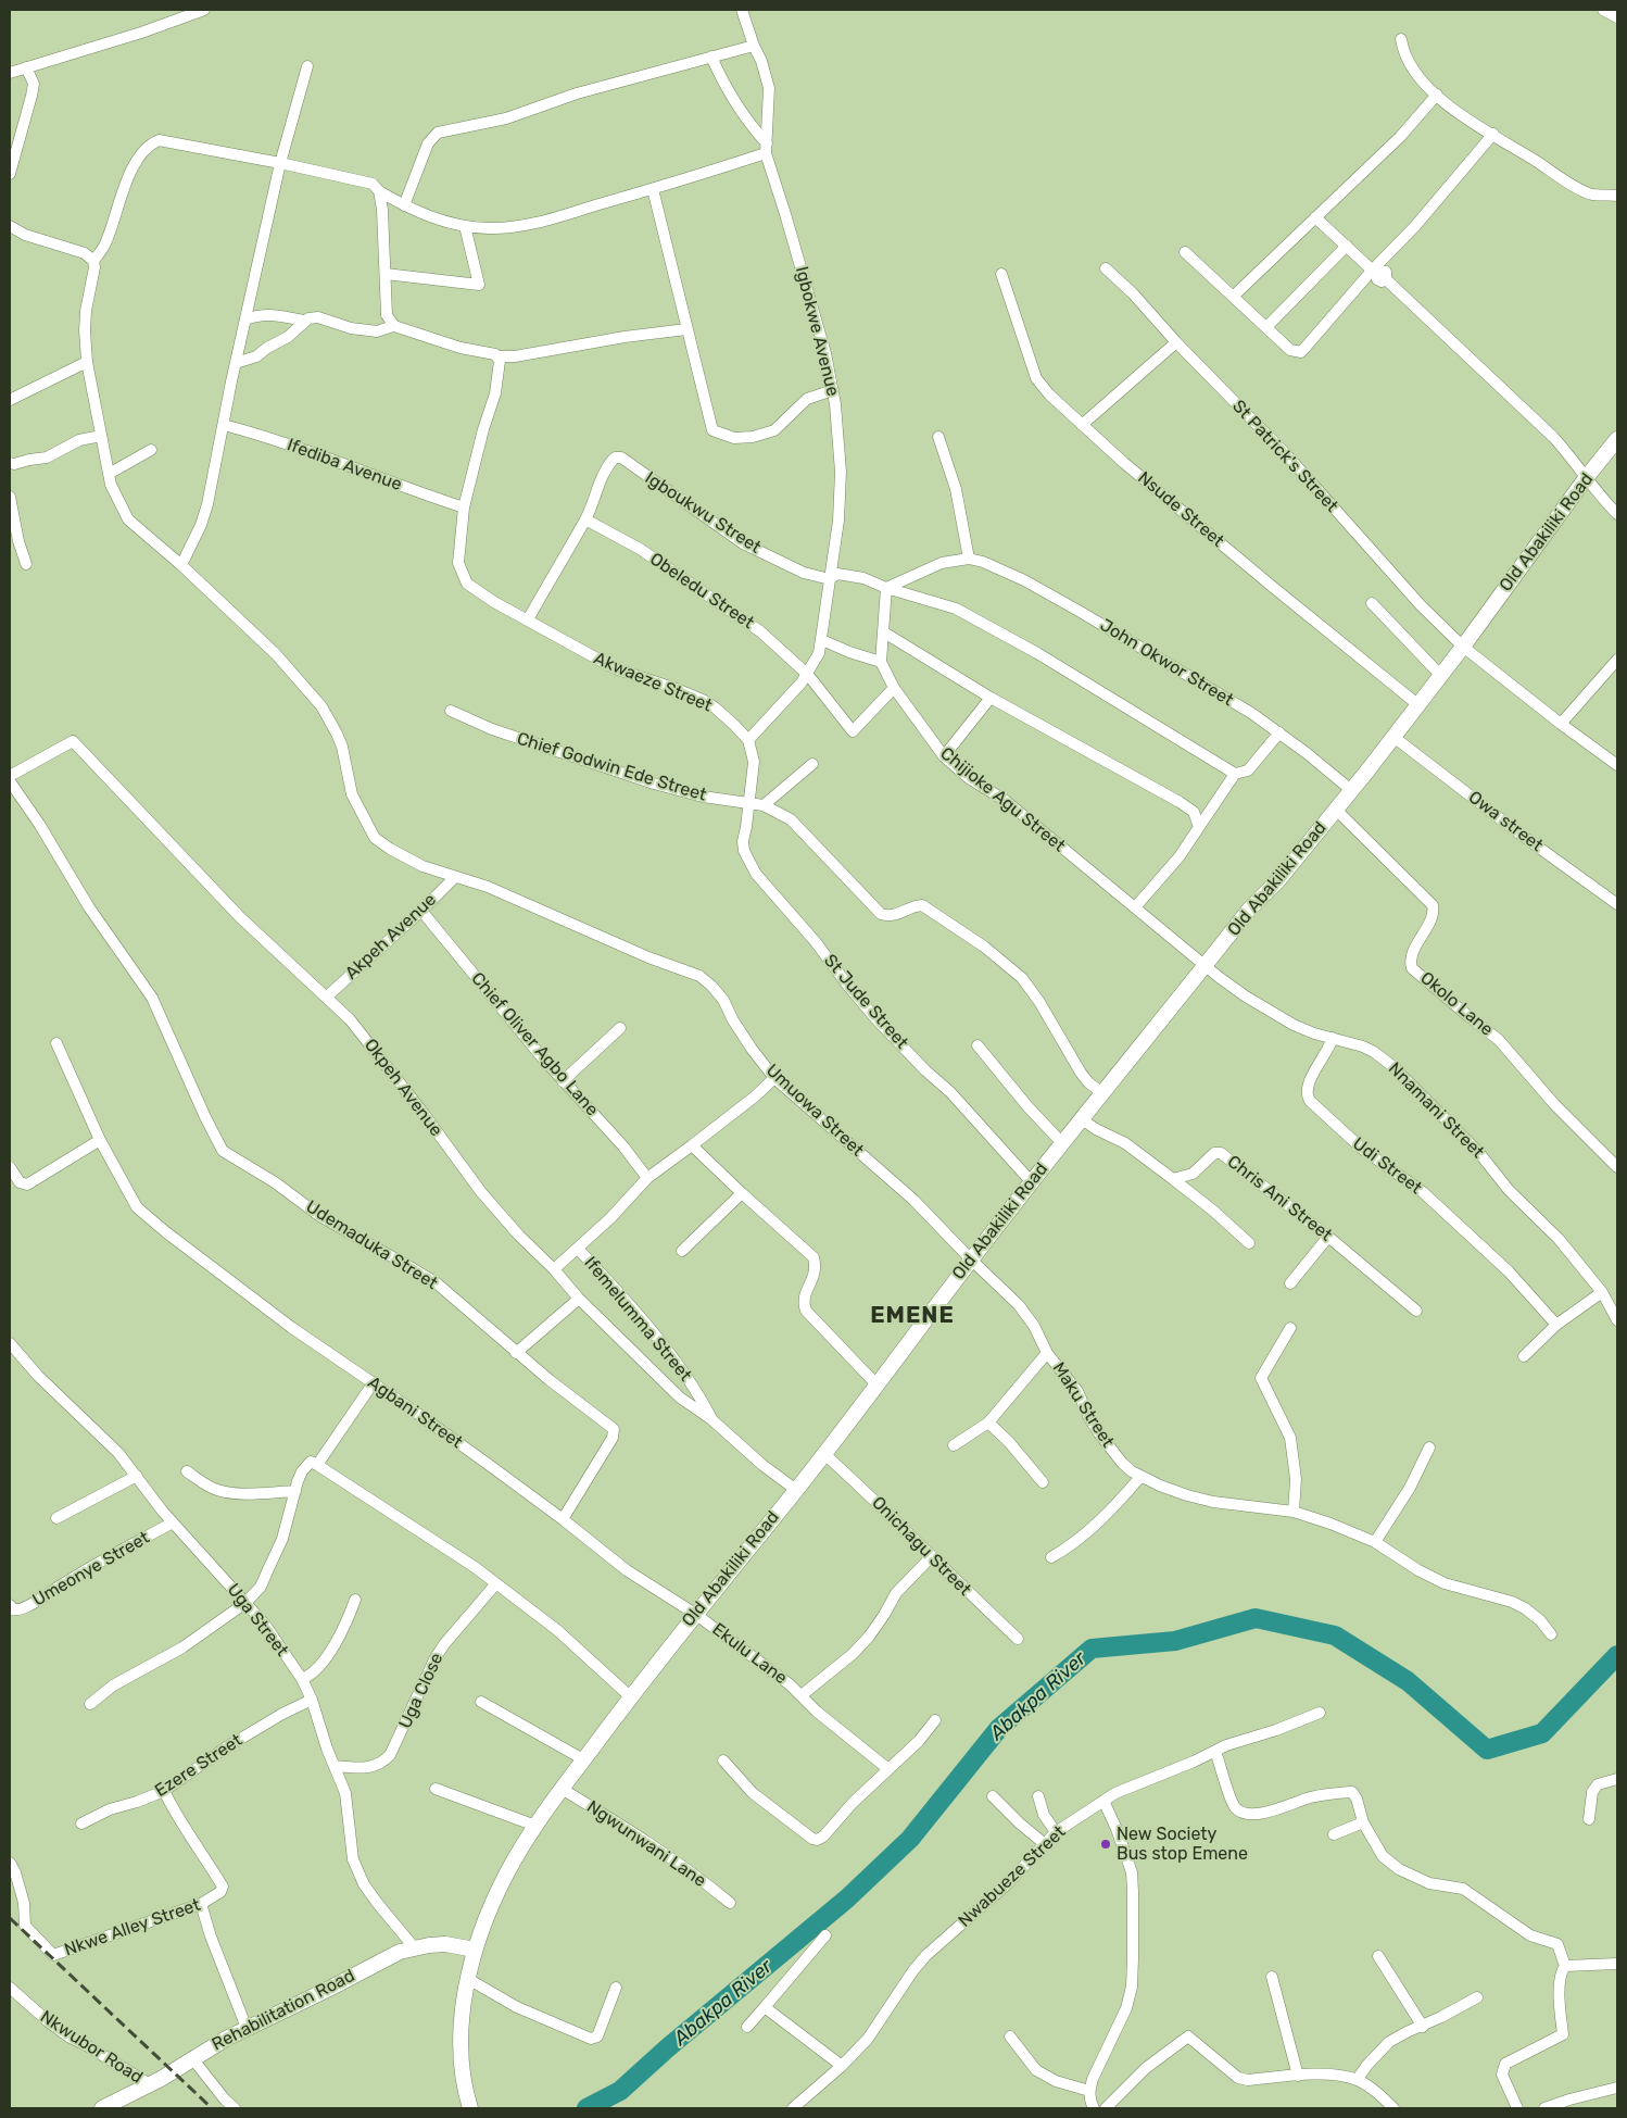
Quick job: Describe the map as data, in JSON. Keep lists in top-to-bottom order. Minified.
{"streets":{"main road":["Old Abakiliki Road","Rehabilitation Road"],"street":["Igbokwe Avenue","St Patrick's Street","Ifediba Avenue","Nsude Street","Igboukwu Street","Obeledu Street","John Okwor Street","Akwaeze Street","Chief Godwin Ede Street","Chijioke Agu Street","Owa street","Akpeh Avenue","St Jude Street","Okolo Lane","Chief Oliver Agbo Lane","Okpeh Avenue","Umuowa Street","Nnamani Street","Udi Street","Chris Ani Street","Udemaduka Street","Ifemelumma Street","Maku Street","Agbani Street","Onichagu Street","Umeonye Street","Uga Street","Ekulu Lane","Uga Close","Ezere Street","Ngwunwani Lane","Nwabueze Street","Nkwe Alley Street","Nkwubor Road"]},"crossings":[["Igbokwe Avenue","Igboukwu Street"],["Igbokwe Avenue","Obeledu Street"],["Igbokwe Avenue","Akwaeze Street"],["St Patrick's Street","Old Abakiliki Road"],["Ifediba Avenue","Akwaeze Street"],["Nsude Street","Old Abakiliki Road"],["Igboukwu Street","Obeledu Street"],["Igboukwu Street","John Okwor Street"],["Old Abakiliki Road","John Okwor Street"],["Old Abakiliki Road","Chief Godwin Ede Street"],["Old Abakiliki Road","Chijioke Agu Street"],["Old Abakiliki Road","Owa street"],["Old Abakiliki Road","St Jude Street"],["Old Abakiliki Road","Okolo Lane"],["Old Abakiliki Road","Umuowa Street"],["Old Abakiliki Road","Nnamani Street"],["Old Abakiliki Road","Maku Street"],["Old Abakiliki Road","Agbani Street"],["Old Abakiliki Road","Onichagu Street"],["Old Abakiliki Road","Ekulu Lane"],["Old Abakiliki Road","Ngwunwani Lane"],["Old Abakiliki Road","Rehabilitation Road"],["Obeledu Street","Chijioke Agu Street"],["Chief Godwin Ede Street","St Jude Street"],["Chijioke Agu Street","Nnamani Street"],["Akpeh Avenue","Chief Oliver Agbo Lane"],["Akpeh Avenue","Okpeh Avenue"],["Akpeh Avenue","Umuowa Street"],["Umuowa Street","Maku Street"],["Nnamani Street","Udi Street"],["Udemaduka Street","Agbani Street"],["Agbani Street","Ekulu Lane"],["Onichagu Street","Ekulu Lane"],["Umeonye Street","Uga Street"],["Uga Street","Uga Close"],["Uga Street","Ezere Street"],["Uga Street","Rehabilitation Road"],["Ezere Street","Nkwe Alley Street"],["Rehabilitation Road","Nkwubor Road"]],"districts":["EMENE"],"water":["Abakpa River"],"places":["New Society Bus stop Emene"]}
